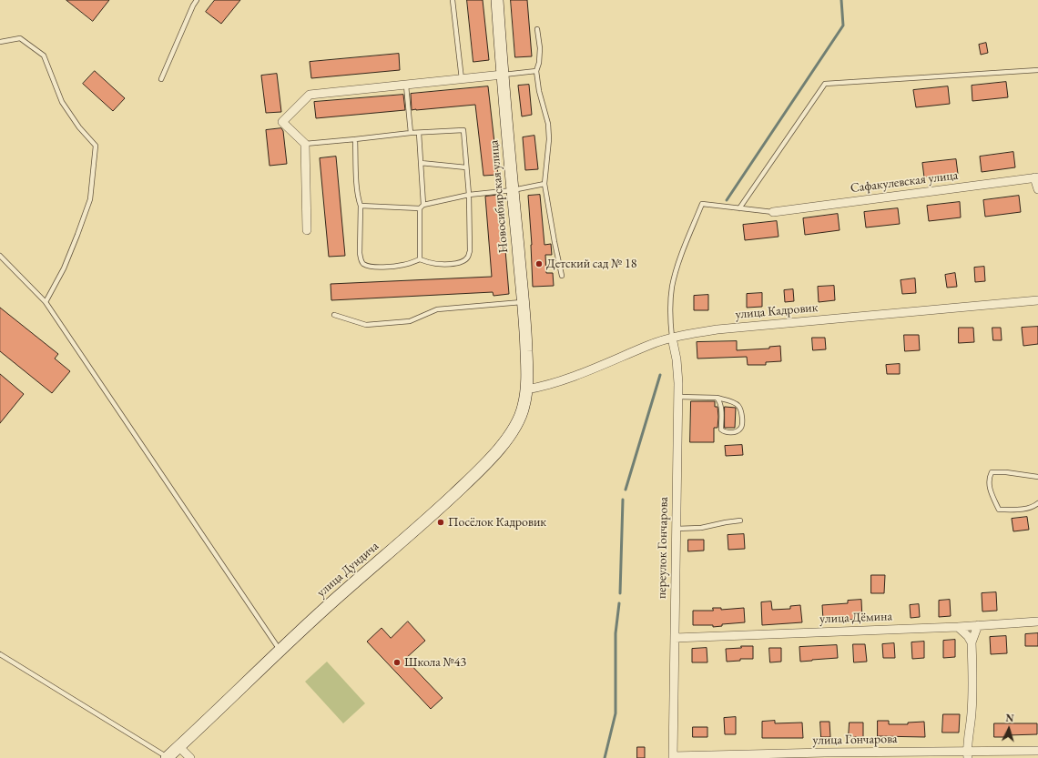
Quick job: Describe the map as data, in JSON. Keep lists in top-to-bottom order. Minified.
{"streets":{"main road":["Новосибирская улица","улица Дундича"],"street":["Сафакулевская улица","улица Кадровик","переулок Гончарова","улица Дёмина","улица Гончарова"]},"crossings":[["Новосибирская улица","улица Кадровик"],["Новосибирская улица","улица Дундича"],["улица Кадровик","переулок Гончарова"],["улица Кадровик","улица Дундича"],["переулок Гончарова","улица Дёмина"],["переулок Гончарова","улица Гончарова"]],"places":["Детский сад № 18","Посёлок Кадровик","Школа №43"],"north":"top"}
